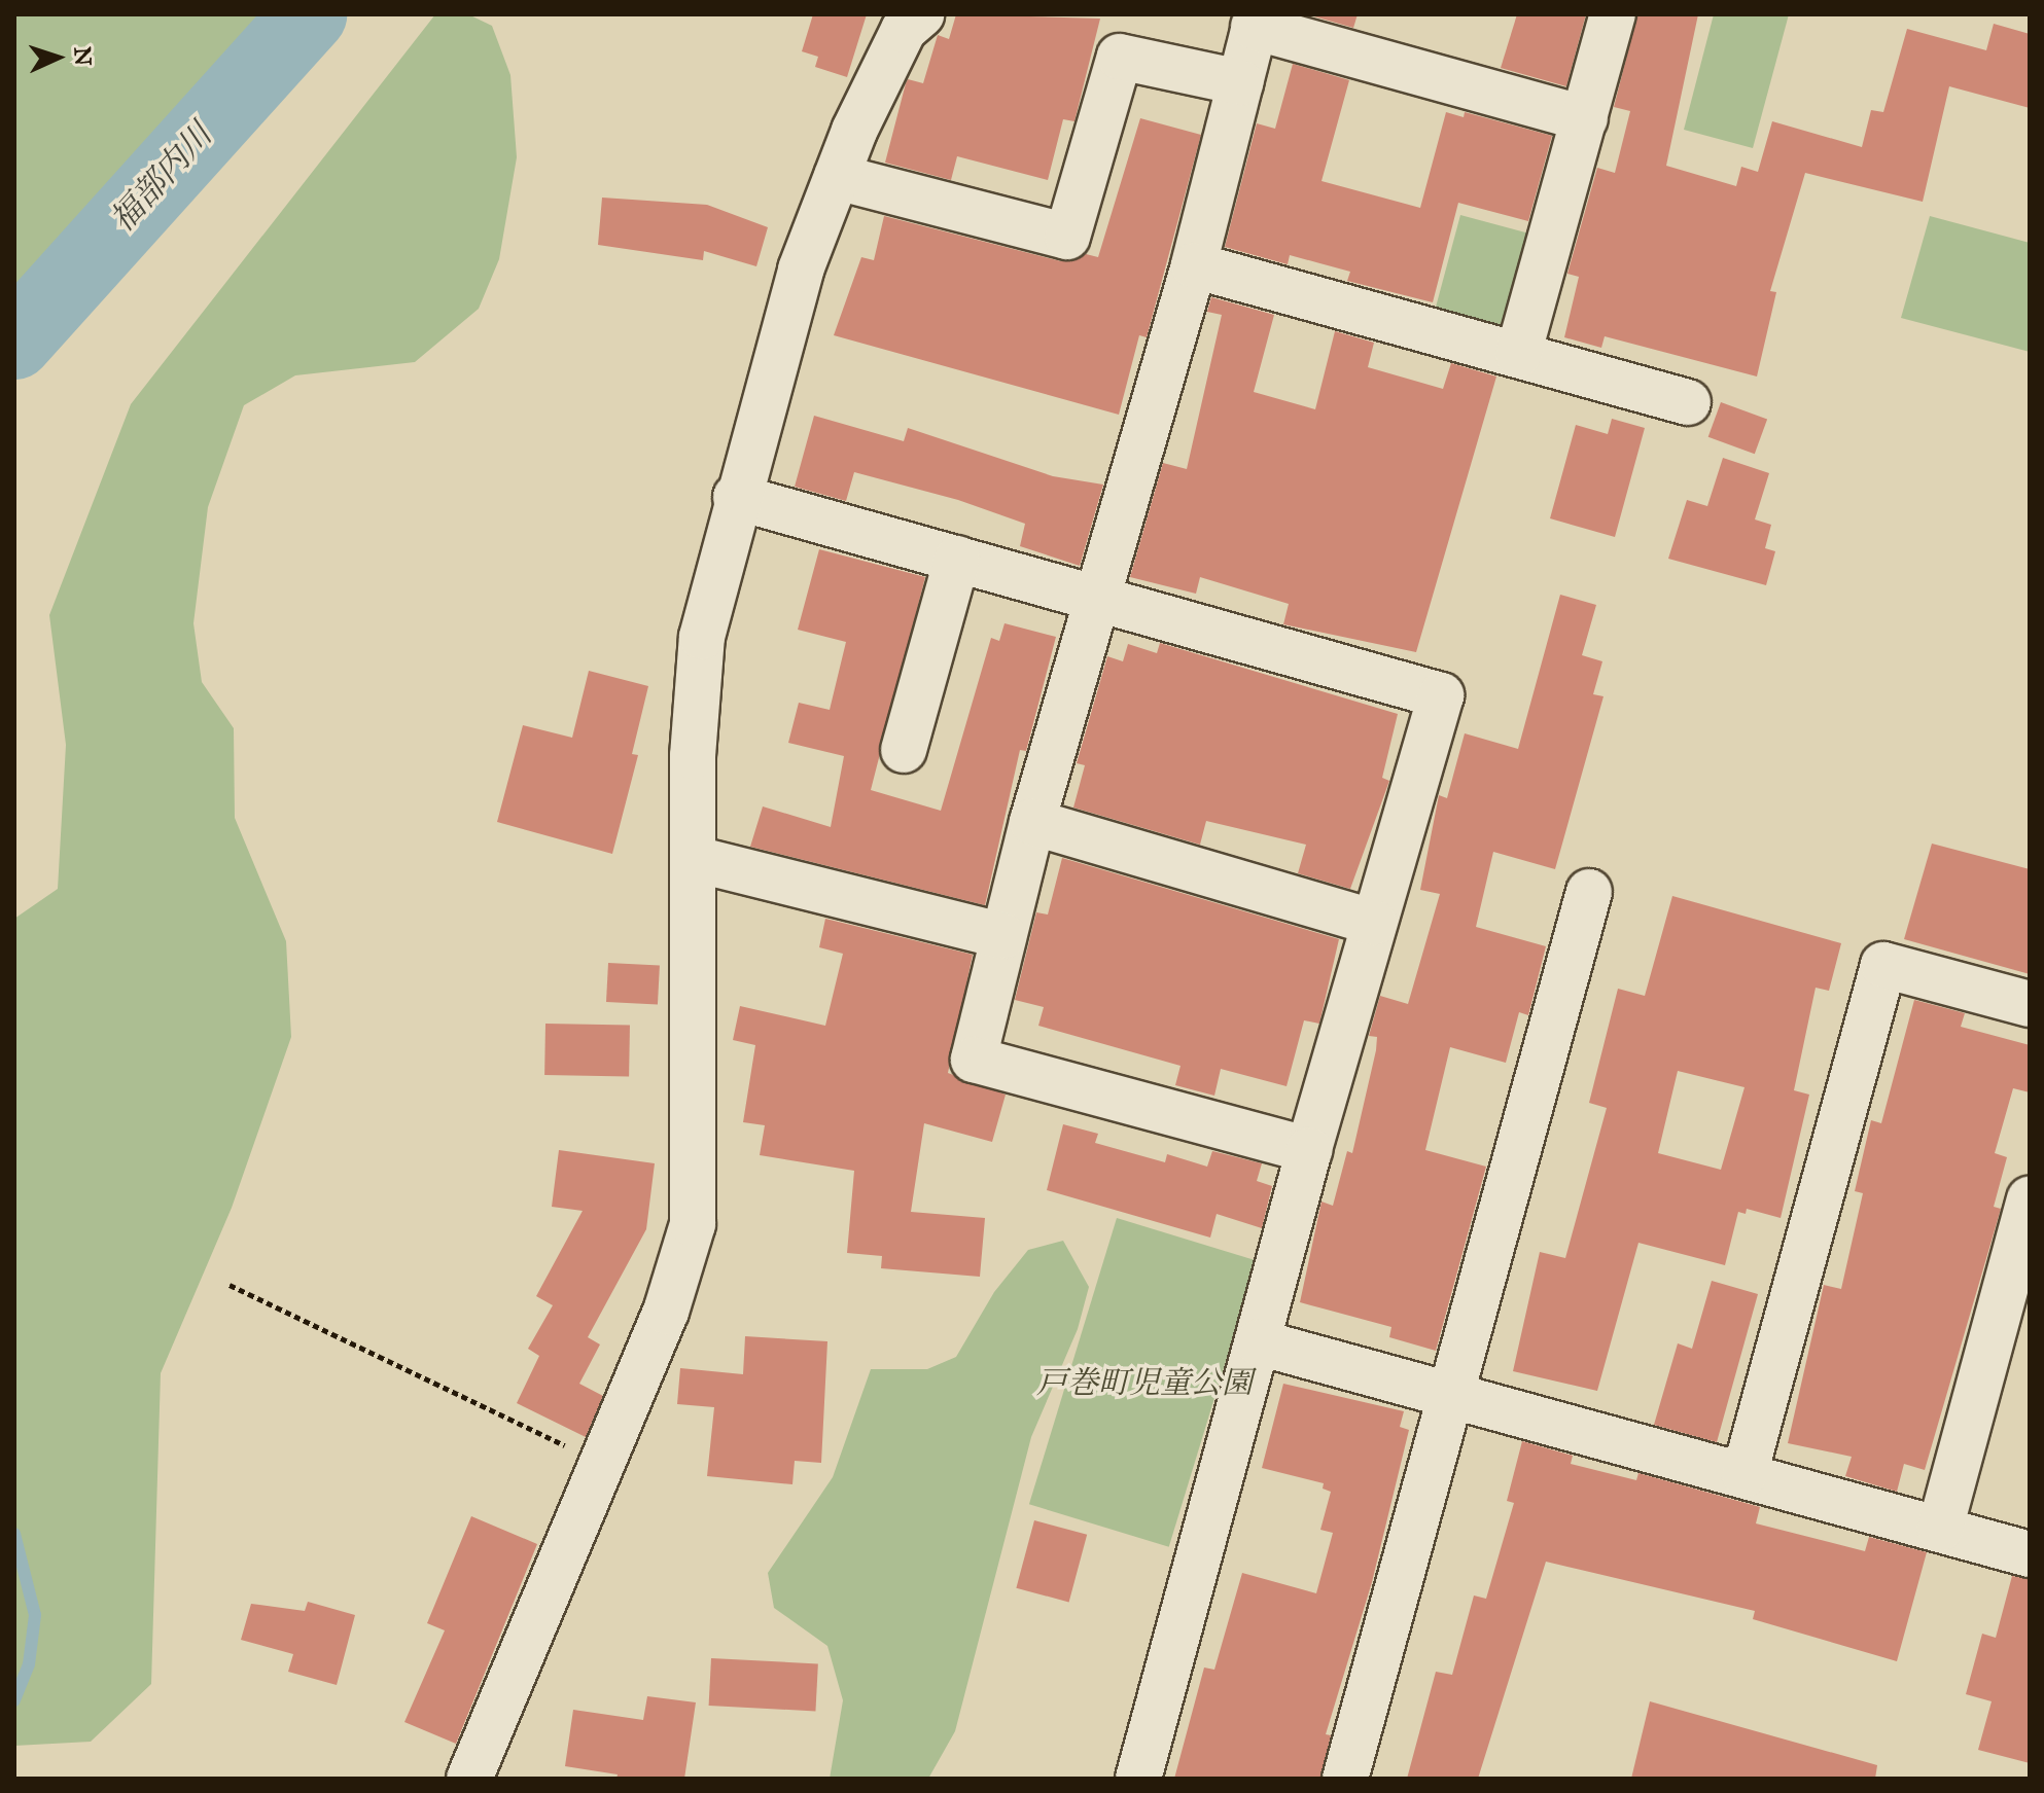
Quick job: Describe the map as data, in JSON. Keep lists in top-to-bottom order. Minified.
{"water":["福部内川"],"parks":["戸巻町児童公園"],"north":"right"}
